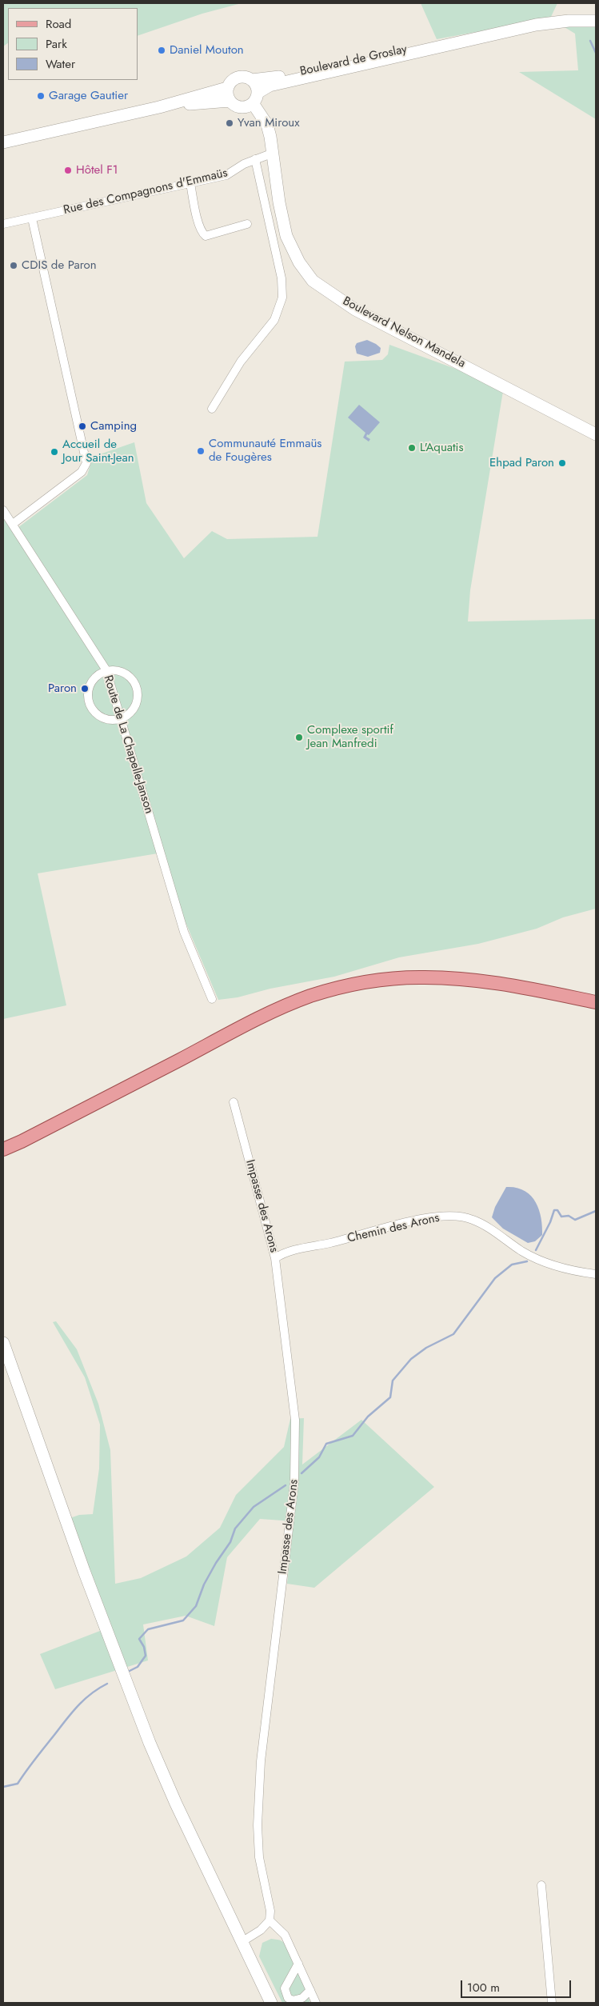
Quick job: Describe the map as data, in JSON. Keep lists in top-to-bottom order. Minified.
{"streets":{"street":["Boulevard de Groslay","Rue des Compagnons d'Emmaüs","Boulevard Nelson Mandela","Route de La Chapelle-Janson","Impasse des Arons","Chemin des Arons"]},"crossings":[["Rue des Compagnons d'Emmaüs","Boulevard Nelson Mandela"],["Impasse des Arons","Chemin des Arons"]],"places":["Daniel Mouton","Garage Gautier","Yvan Miroux","Hôtel F1","CDIS de Paron","Camping","L'Aquatis","Communauté Emmaüs de Fougères","Accueil de Jour Saint-Jean","Ehpad Paron","Paron","Complexe sportif Jean Manfredi"],"legend":["Road","Park","Water"],"scale_bar":"100 m"}
